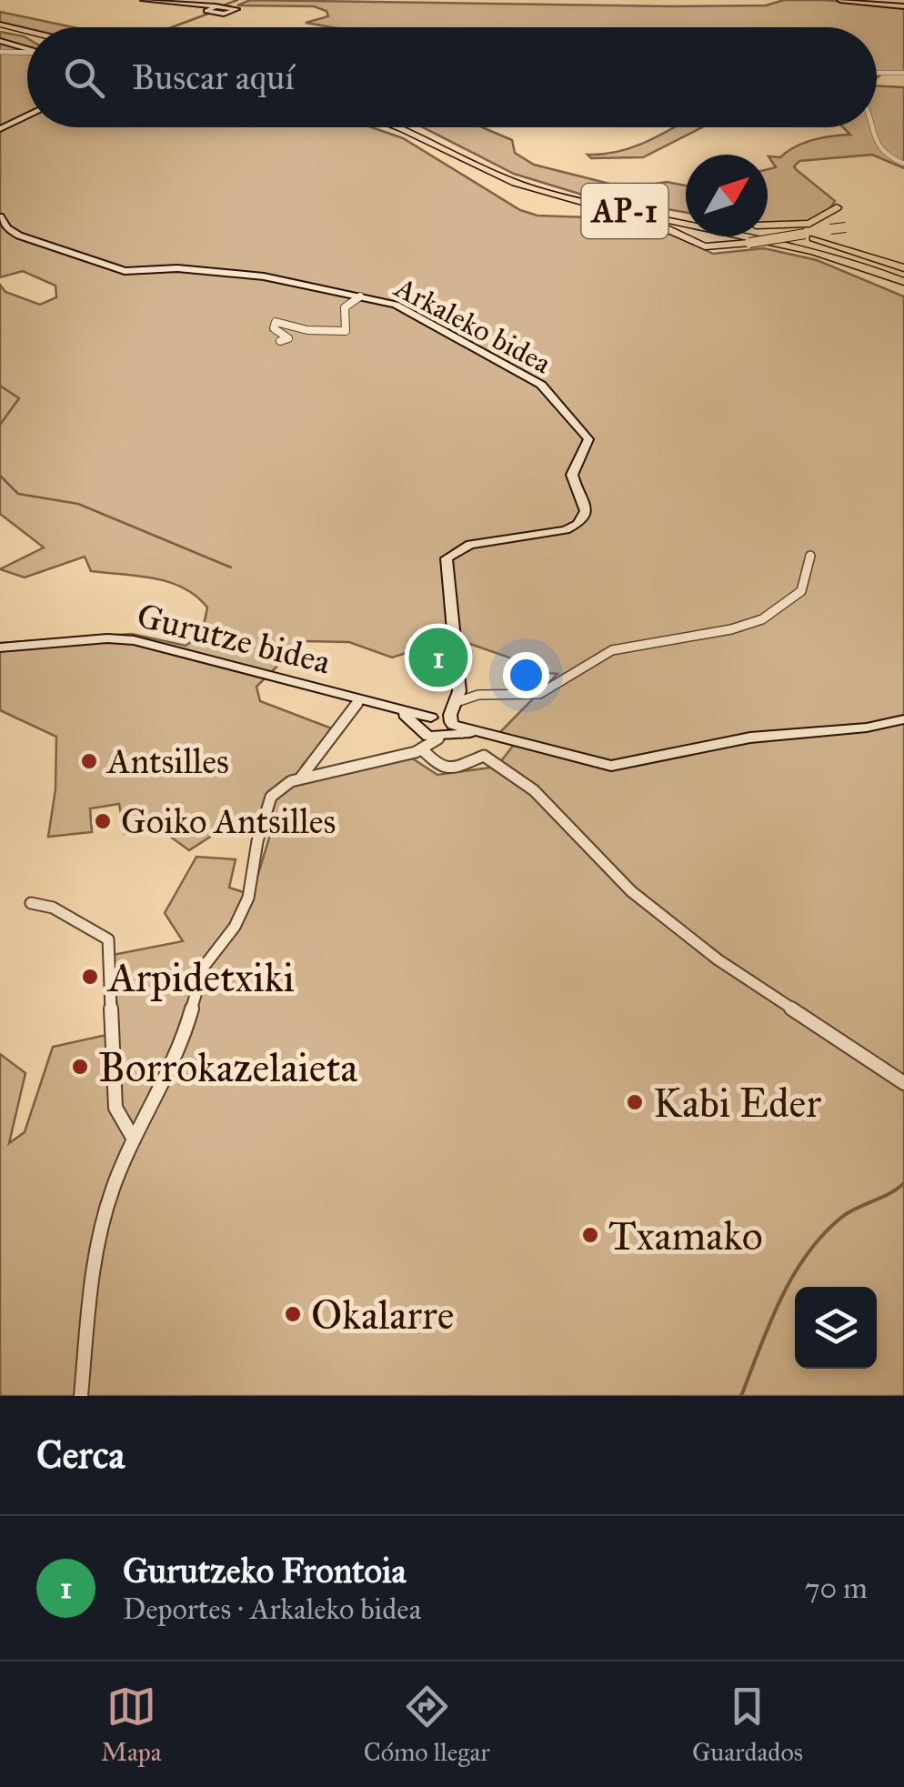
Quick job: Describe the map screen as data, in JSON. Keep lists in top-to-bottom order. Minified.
{"streets":{"highway":["AP-1"],"street":["Arkaleko bidea","Gurutze bidea"]},"places":["Antsilles","Goiko Antsilles","Arpidetxiki","Borrokazelaieta","Kabi Eder","Txamako","Okalarre"],"north":"top right","page":{"search":"Buscar aquí","pins":"1","heading":"Cerca","list":[{"mark":"1","name":"Gurutzeko Frontoia","note":"Deportes · Arkaleko bidea","value":"70 m"}],"nav":["Mapa","Cómo llegar","Guardados"]}}
